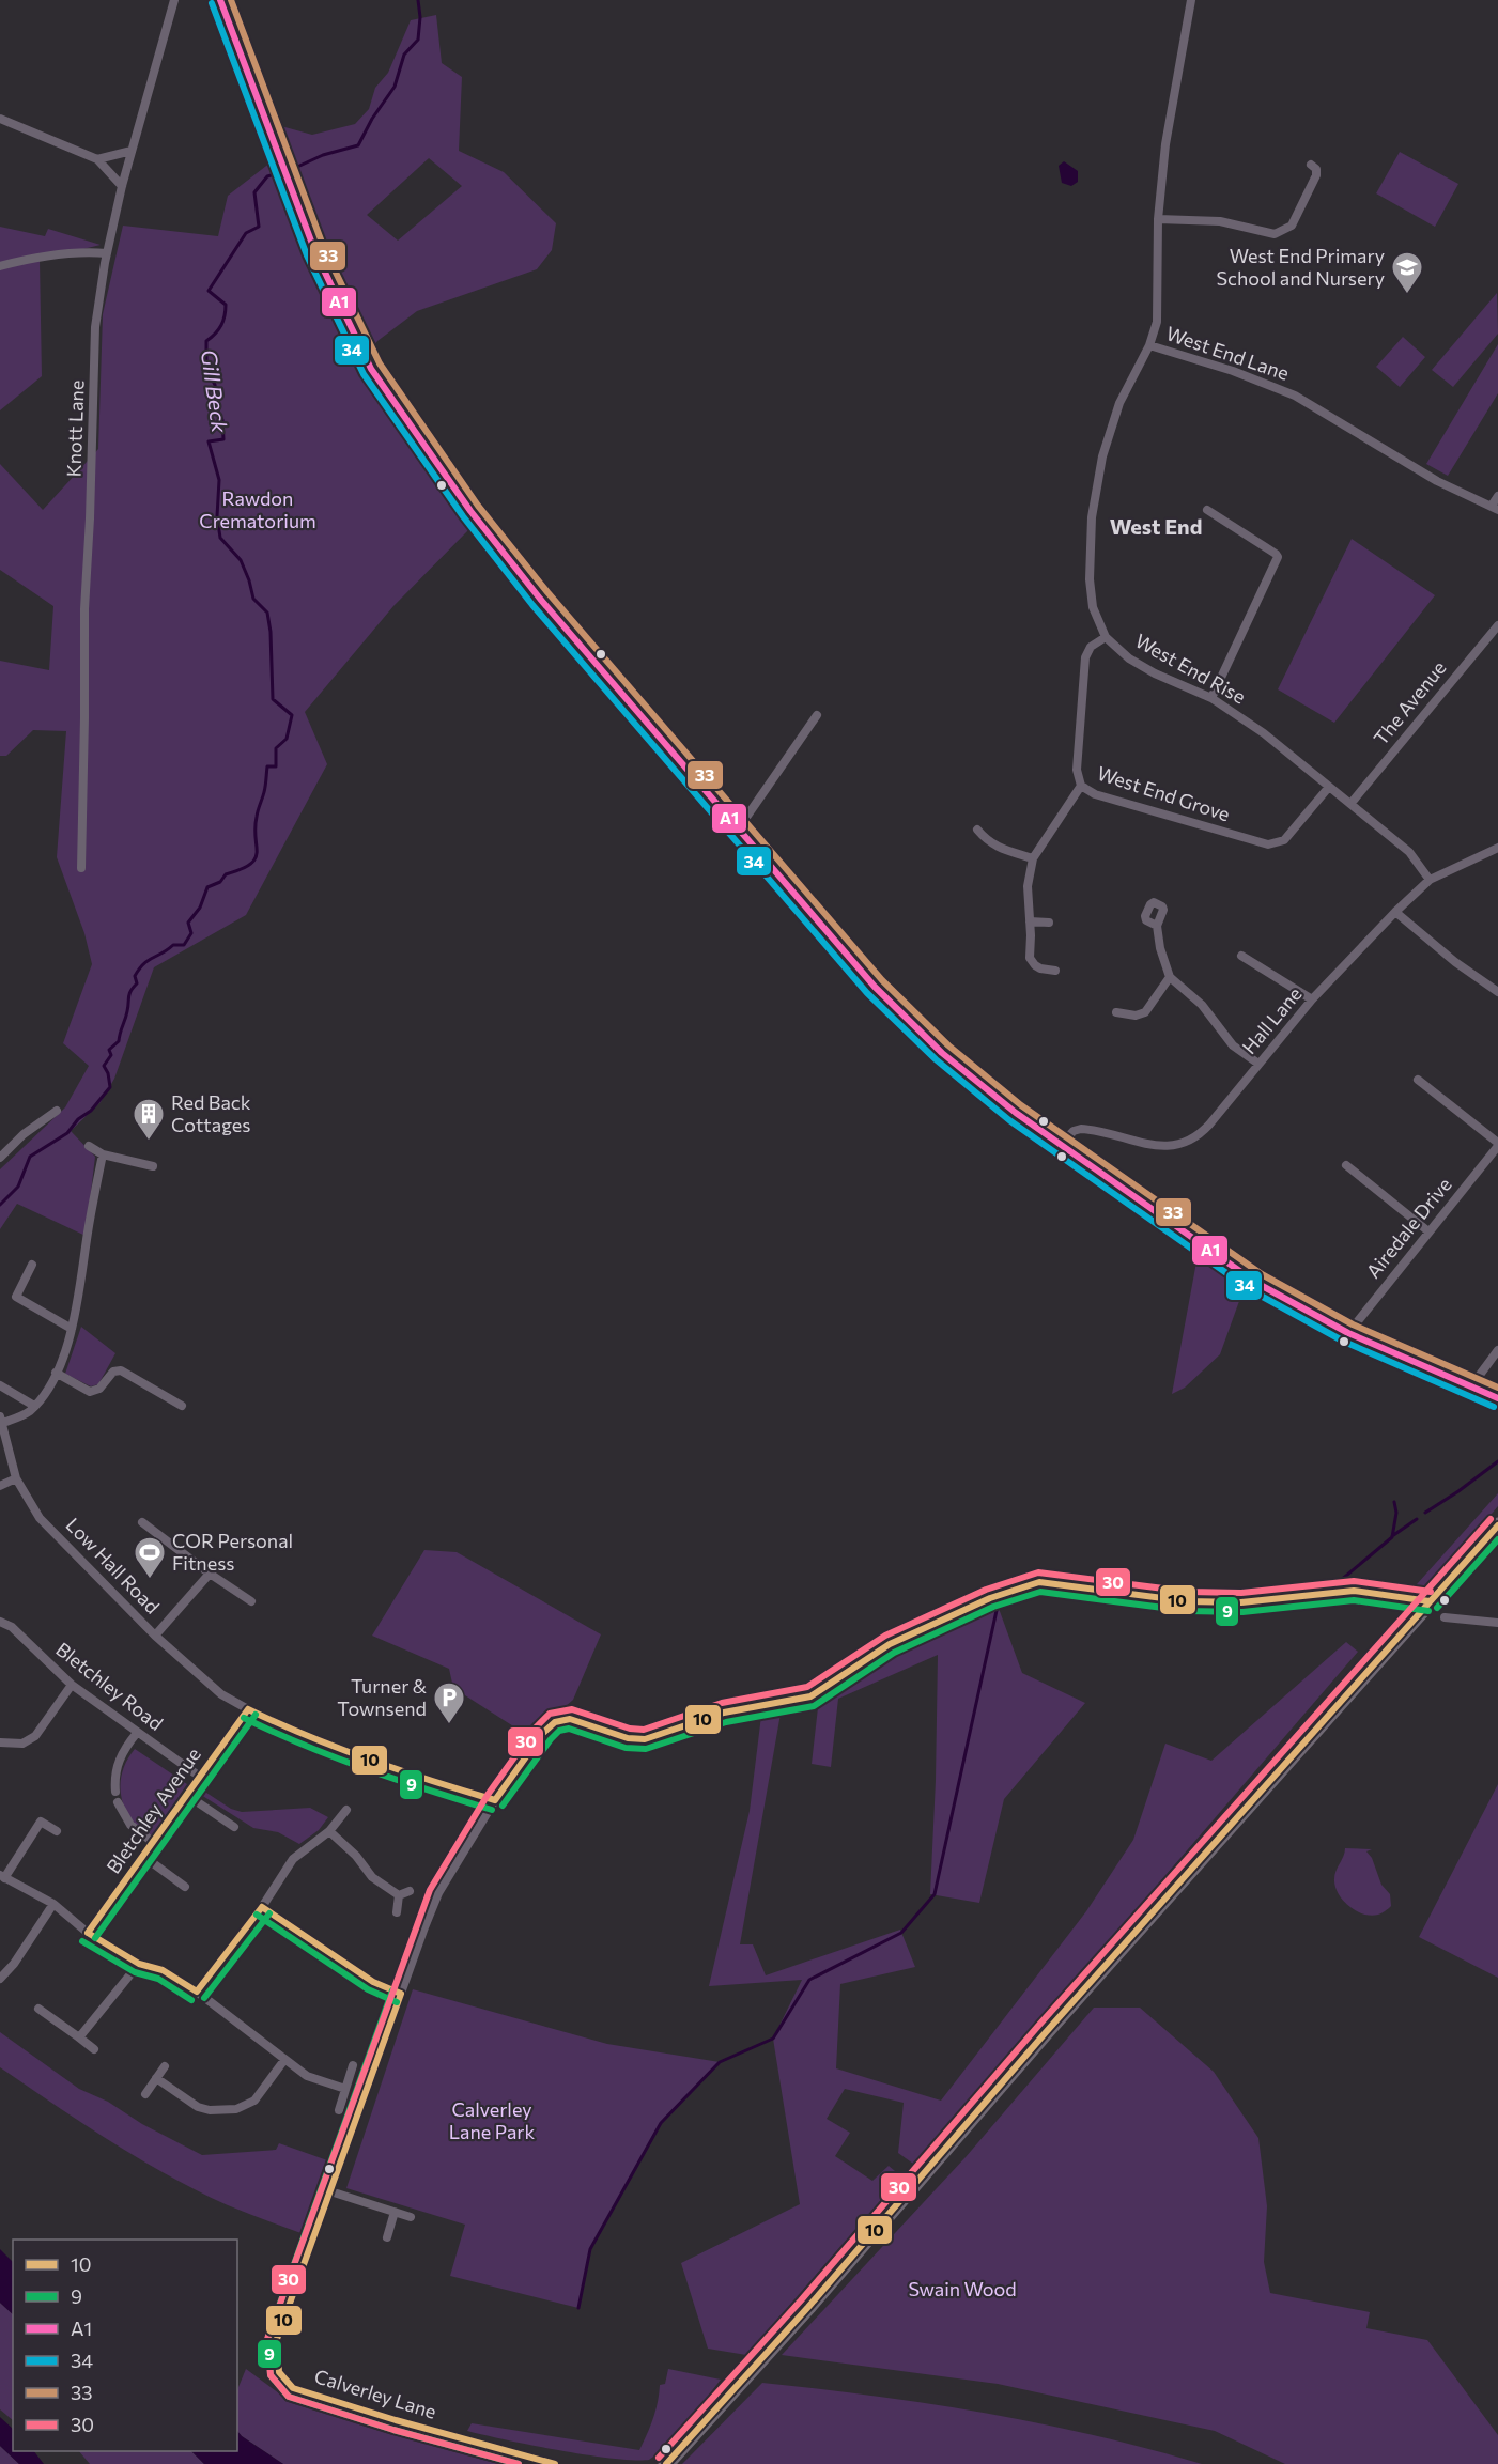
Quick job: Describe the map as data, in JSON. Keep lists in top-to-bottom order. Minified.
{"streets":{"street":["West End Lane","Knott Lane","West End Rise","The Avenue","West End Grove","Hall Lane","Airedale Drive","Low Hall Road","Bletchley Road","Bletchley Avenue","Calverley Lane"]},"crossings":[["West End Lane","West End Rise"],["West End Rise","The Avenue"],["West End Rise","West End Grove"],["West End Rise","Hall Lane"],["Low Hall Road","Bletchley Avenue"],["Low Hall Road","Calverley Lane"],["Bletchley Road","Bletchley Avenue"]],"districts":["West End"],"water":["Gill Beck"],"parks":["Rawdon Crematorium","Calverley Lane Park","Swain Wood"],"places":{"school or university":["West End Primary School and Nursery"],"building":["Red Back Cottages"],"sports":["COR Personal Fitness"],"parking":["Turner & Townsend"]},"lines":["transit line A1","transit line 33","transit line 34","transit line 30","transit line 10","transit line 9"],"legend":["10","9","A1","34","33","30"]}
